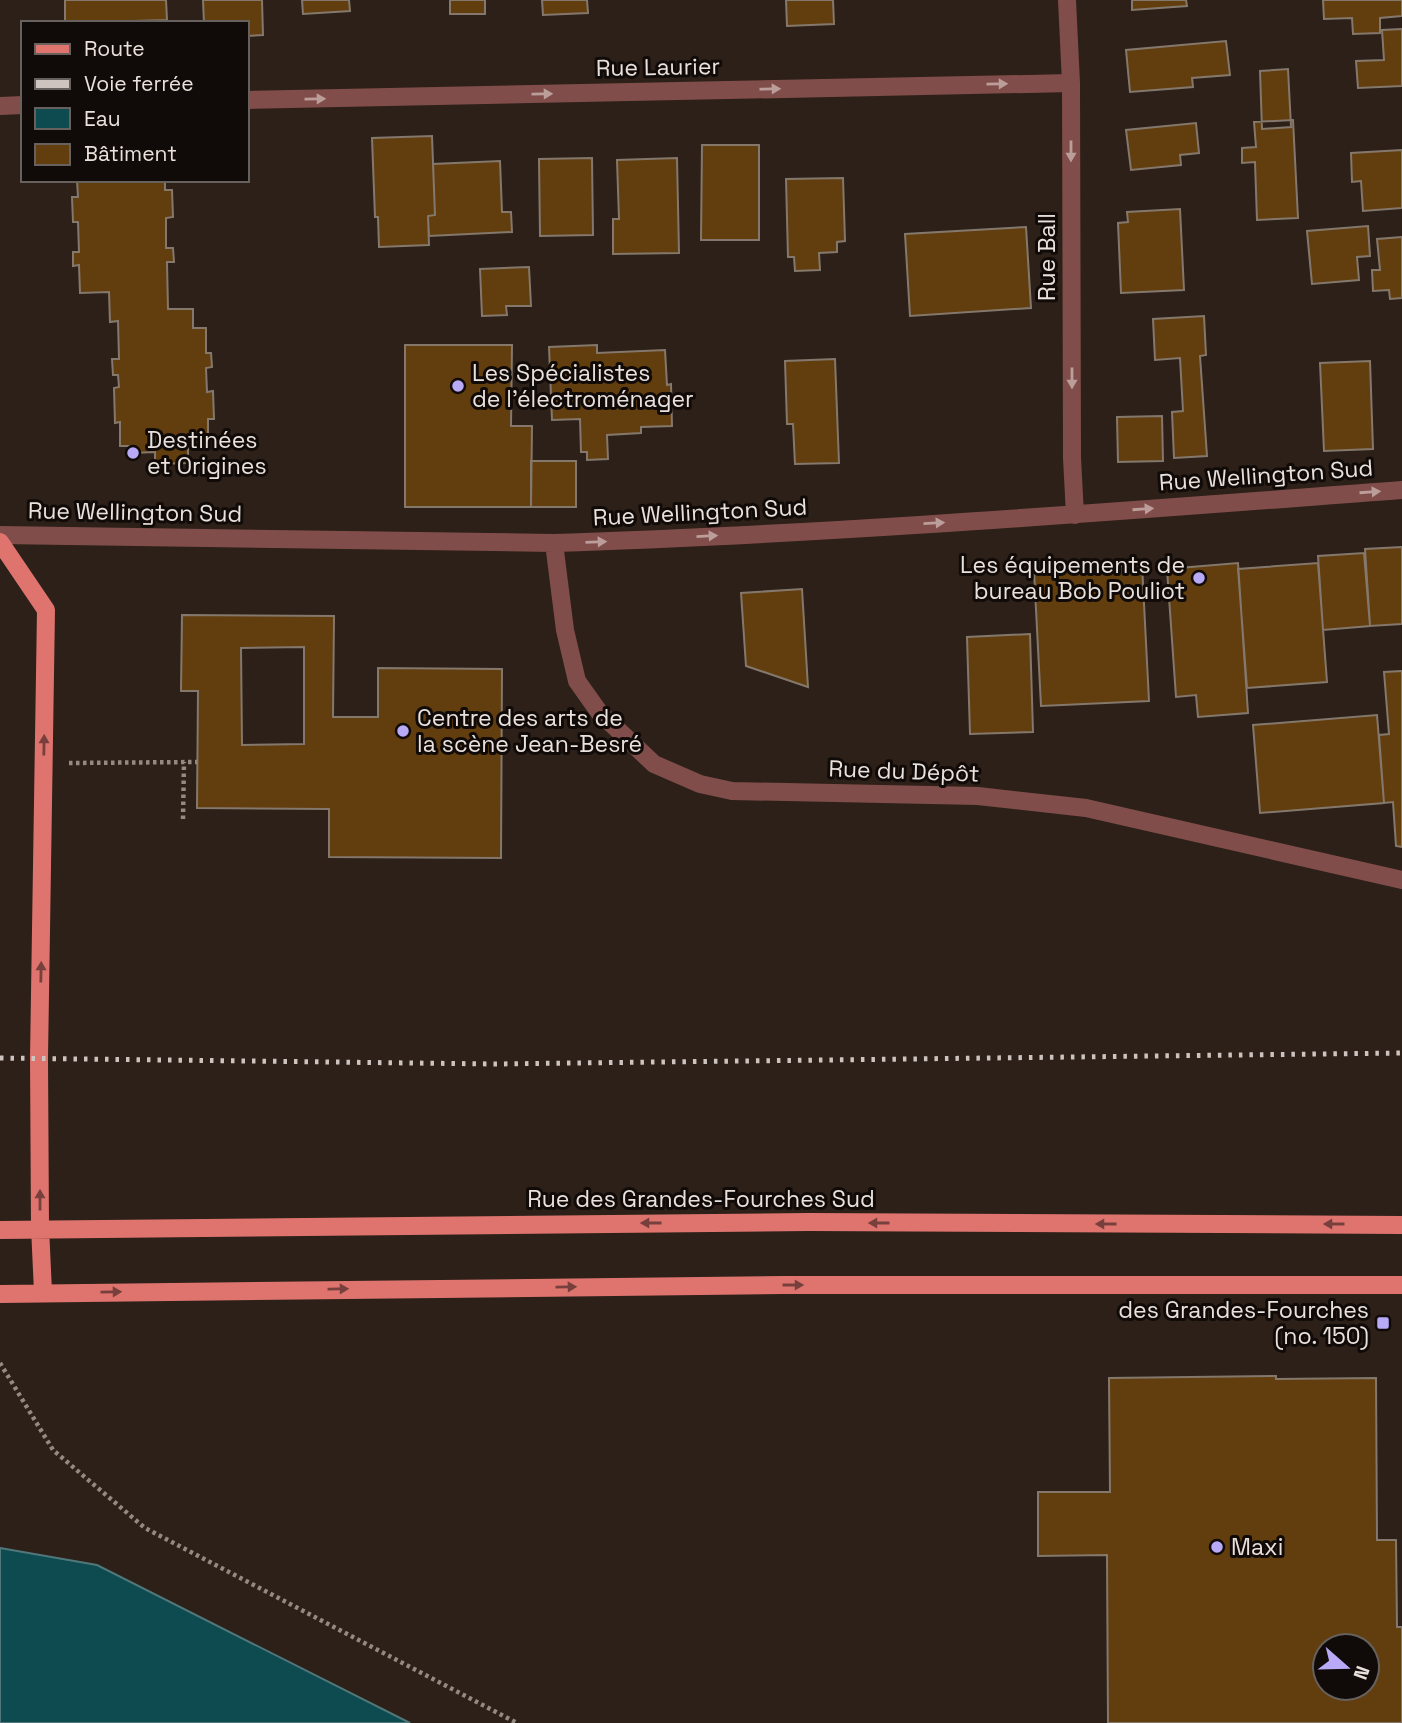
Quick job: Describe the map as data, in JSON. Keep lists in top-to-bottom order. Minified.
{"streets":{"main road":["Rue des Grandes-Fourches Sud"],"street":["Rue Laurier","Rue Ball","Rue Wellington Sud","Rue du Dépôt"]},"crossings":[["Rue Laurier","Rue Ball"],["Rue Ball","Rue Wellington Sud"],["Rue Wellington Sud","Rue du Dépôt"]],"one_way":["Rue Laurier","Rue Ball","Rue Wellington Sud"],"places":{"other":["Les Spécialistes de l'électroménager","Destinées et Origines","Les équipements de bureau Bob Pouliot","Centre des arts de la scène Jean-Besré","Maxi"],"transit":["des Grandes-Fourches (no. 150)"]},"legend":["Route","Voie ferrée","Eau","Bâtiment"],"north":"right"}
